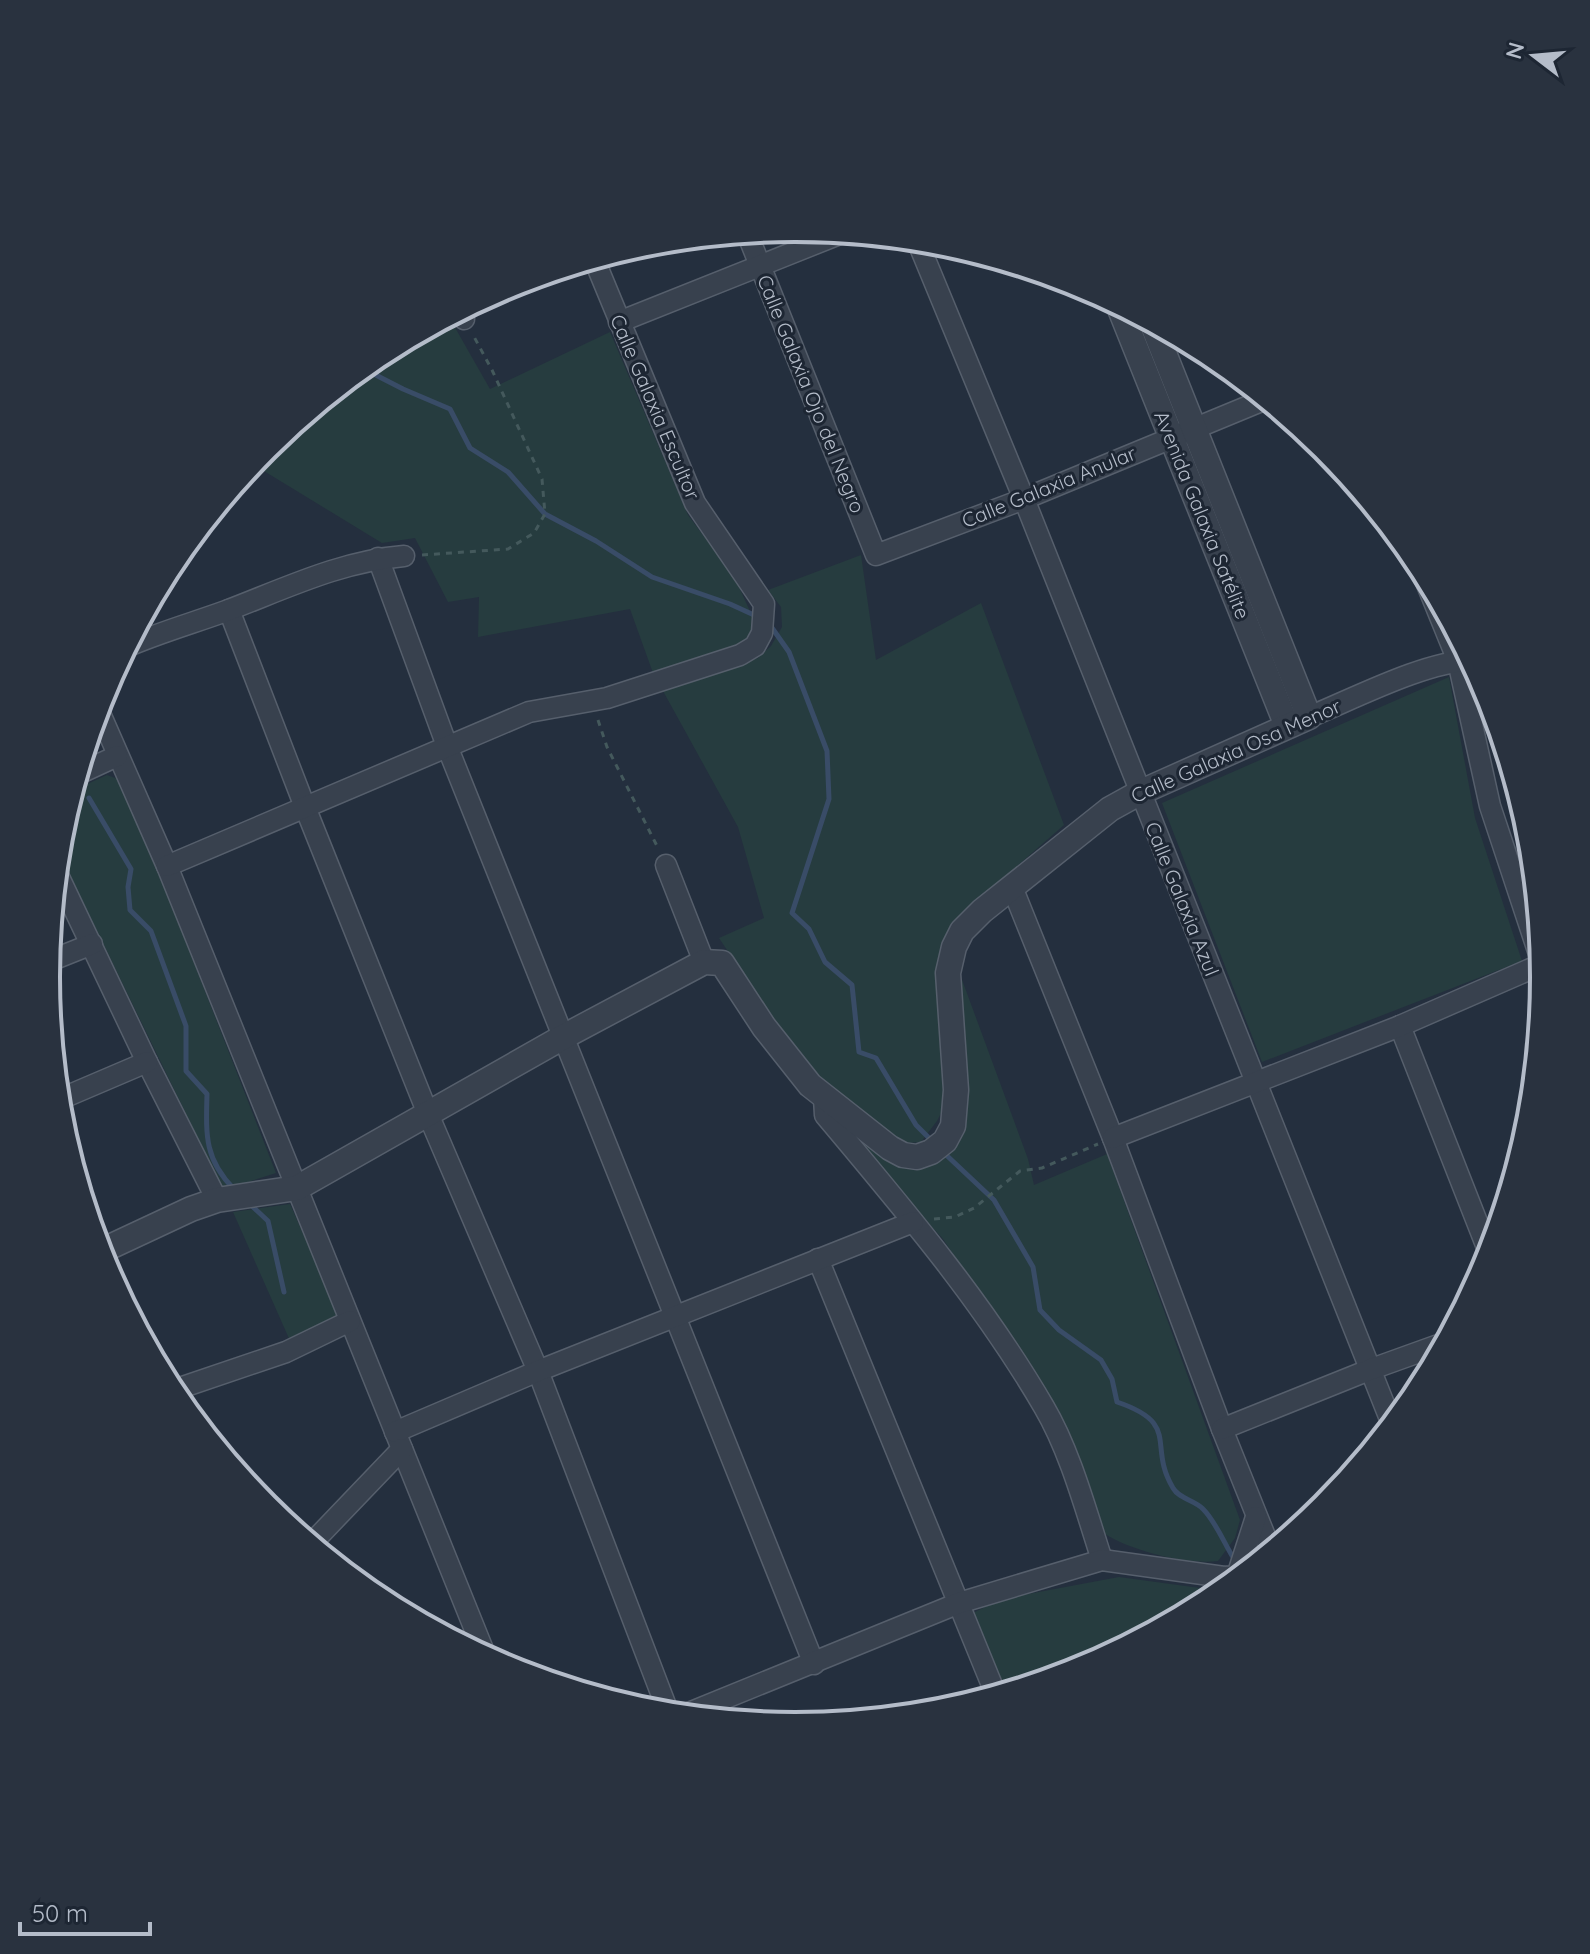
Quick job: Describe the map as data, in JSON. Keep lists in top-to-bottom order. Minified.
{"streets":{"street":["Calle Galaxia Ojo del Negro","Calle Galaxia Escultor","Calle Galaxia Anular","Avenida Galaxia Satélite","Calle Galaxia Osa Menor","Calle Galaxia Azul"]},"crossings":[["Calle Galaxia Ojo del Negro","Calle Galaxia Anular"],["Calle Galaxia Anular","Avenida Galaxia Satélite"],["Calle Galaxia Anular","Calle Galaxia Azul"],["Avenida Galaxia Satélite","Calle Galaxia Osa Menor"],["Calle Galaxia Osa Menor","Calle Galaxia Azul"]],"scale_bar":"50 m","north":"left"}
